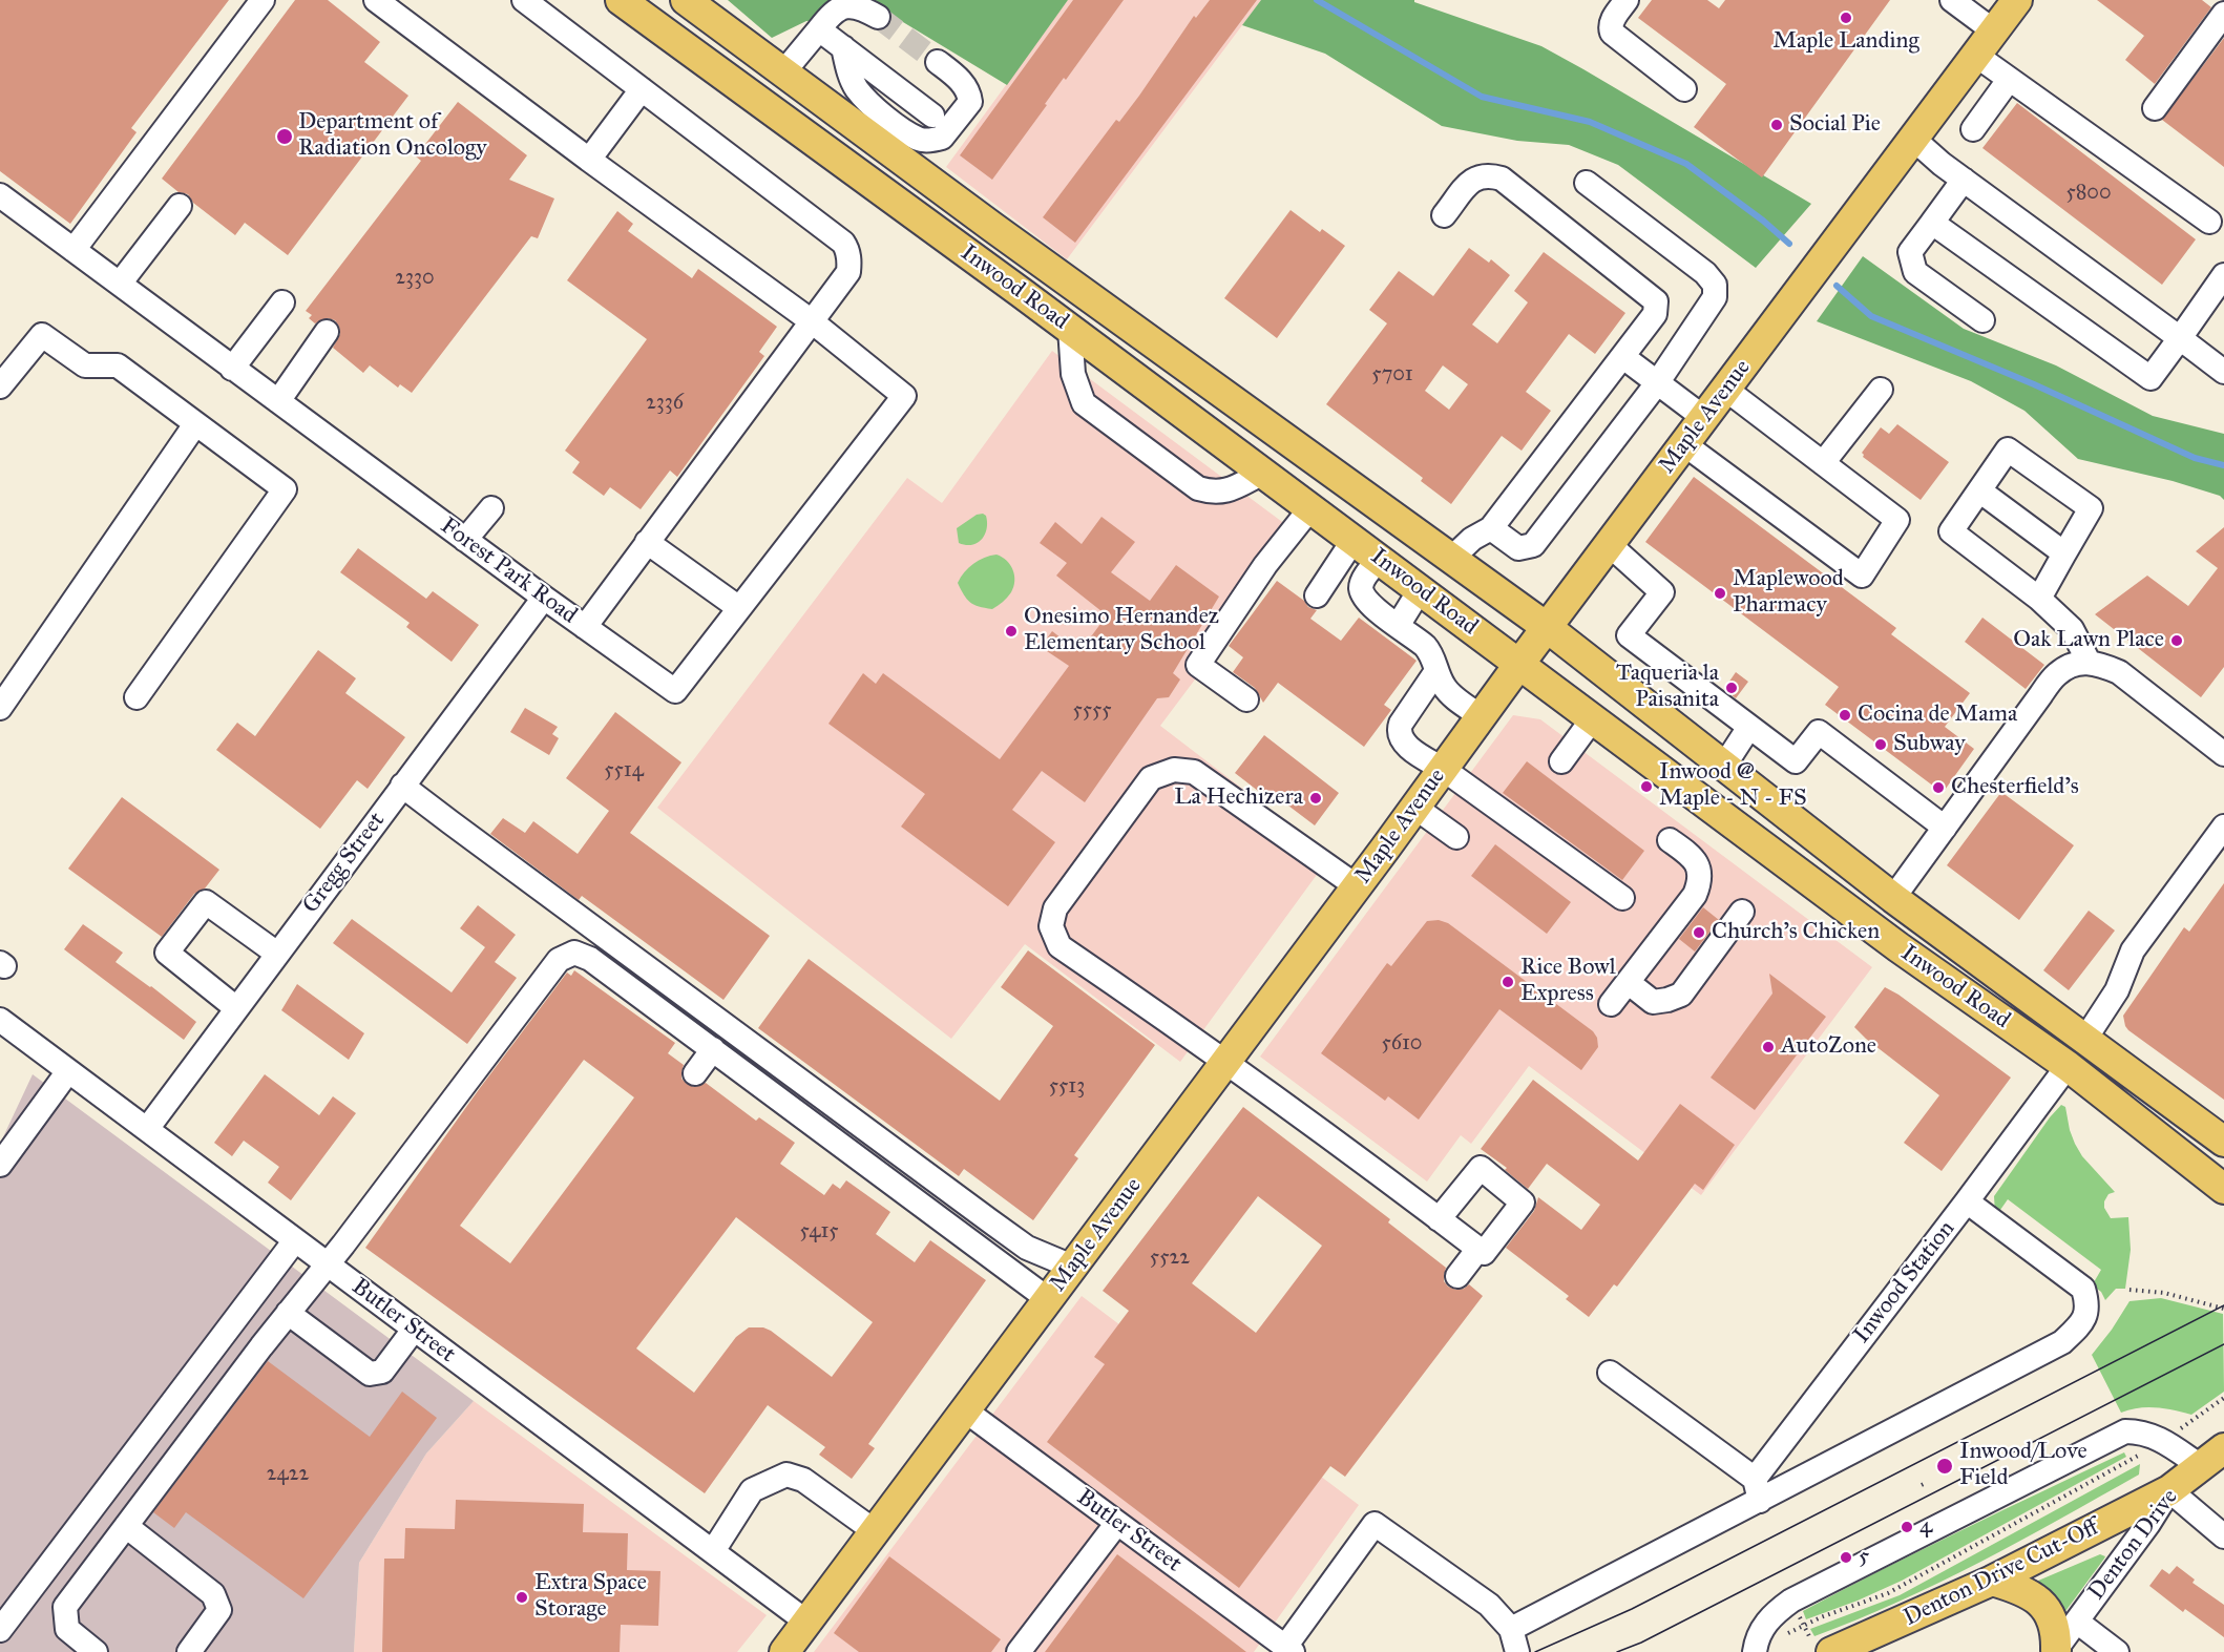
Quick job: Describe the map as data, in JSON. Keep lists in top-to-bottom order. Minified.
{"streets":{"main road":["Inwood Road","Maple Avenue","Denton Drive","Denton Drive Cut-Off"],"street":["Forest Park Road","Gregg Street","Inwood Station","Butler Street"]},"crossings":[["Inwood Road","Maple Avenue"],["Inwood Road","Inwood Station"],["Maple Avenue","Butler Street"],["Forest Park Road","Gregg Street"],["Gregg Street","Butler Street"],["Denton Drive","Denton Drive Cut-Off"]],"places":["Maple Landing","Social Pie","Department of Radiation Oncology","Maplewood Pharmacy","Onesimo Hernandez Elementary School","Oak Lawn Place","Taqueria la Paisanita","Cocina de Mama","Subway","Inwood @ Maple - N - FS","Chesterfield's","La Hechizera","Church's Chicken","Rice Bowl Express","AutoZone","Inwood/Love Field","4","5","Extra Space Storage"],"house_numbers":["5800","2330","5701","2336","5555","5514","5610","5513","5415","5522","2422"]}
